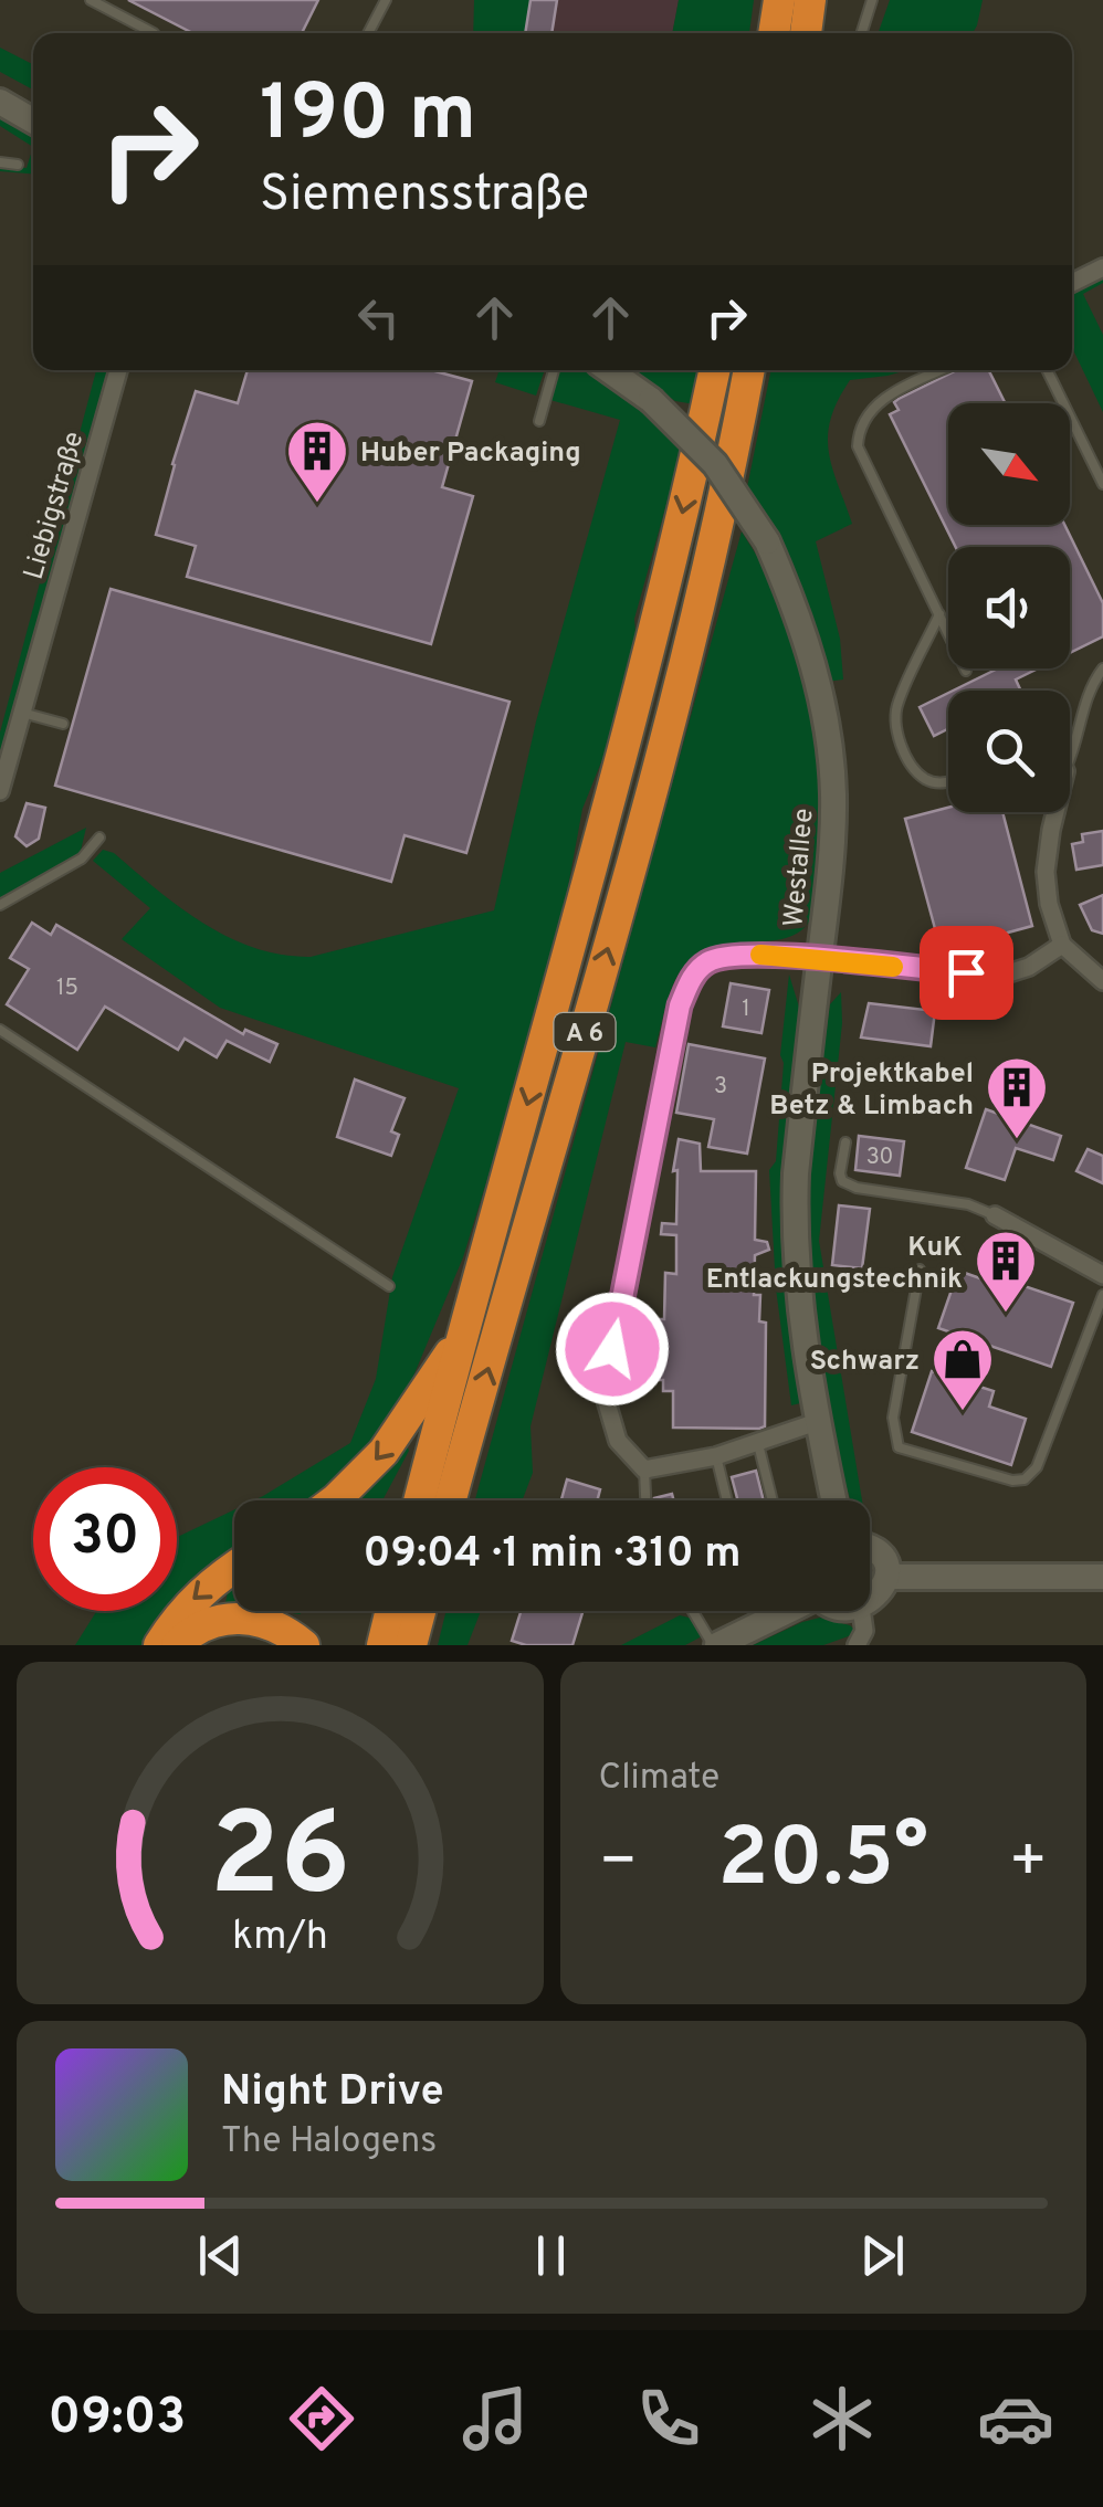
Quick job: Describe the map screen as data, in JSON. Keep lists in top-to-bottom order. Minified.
{"streets":{"highway":["A 6"],"main road":["Westallee"],"street":["Liebigstraße"]},"places":{"building":["Huber Packaging","Projektkabel Betz & Limbach","KuK Entlackungstechnik"],"shop":["Schwarz"]},"house_numbers":["15","1","3","30"],"north":"bottom right","page":{"turn":["190 m","Siemensstraße"],"limit":"30","trip":"09:04 · 1 min · 310 m","tile":"Climate","heat":["−","20.5°","+"],"song":["Night Drive","The Halogens"],"tabs":"09:03","gauge":["26","km/h"]}}
